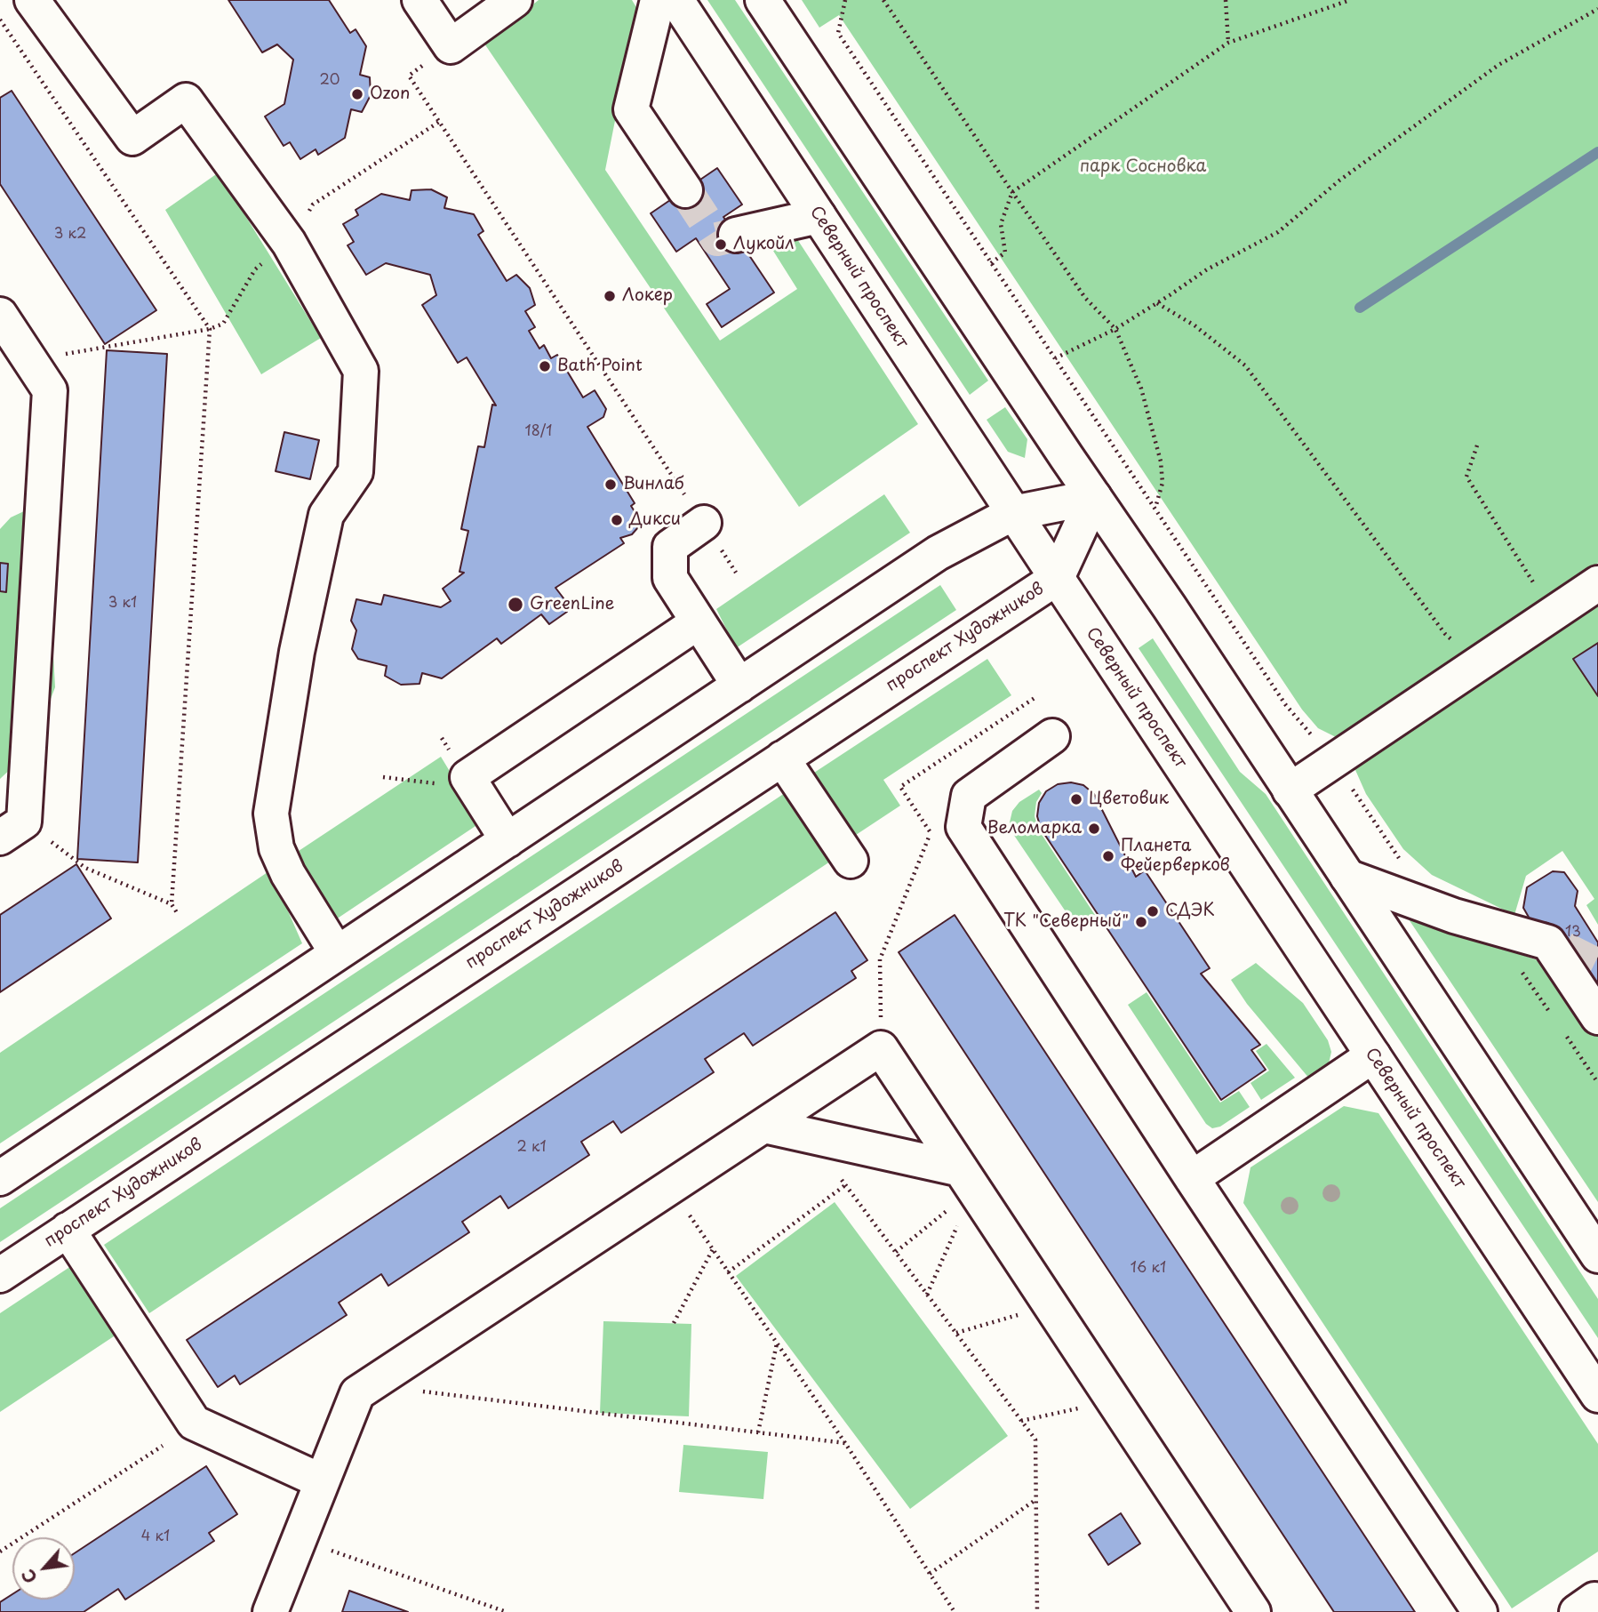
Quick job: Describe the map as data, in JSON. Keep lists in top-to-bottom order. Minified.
{"streets":{"street":["Северный проспект","проспект Художников"]},"crossings":[["Северный проспект","проспект Художников"]],"parks":["парк Сосновка"],"places":["Ozon","Лукойл","Локер","Bath Point","Винлаб","Дикси","GreenLine","Цветовик","Веломарка","Планета Фейерверков","СДЭК","ТК \"Северный\""],"house_numbers":["20","3 к2","18/1","3 к1","13","2 к1","16 к1","4 к1"],"north":"bottom left"}
